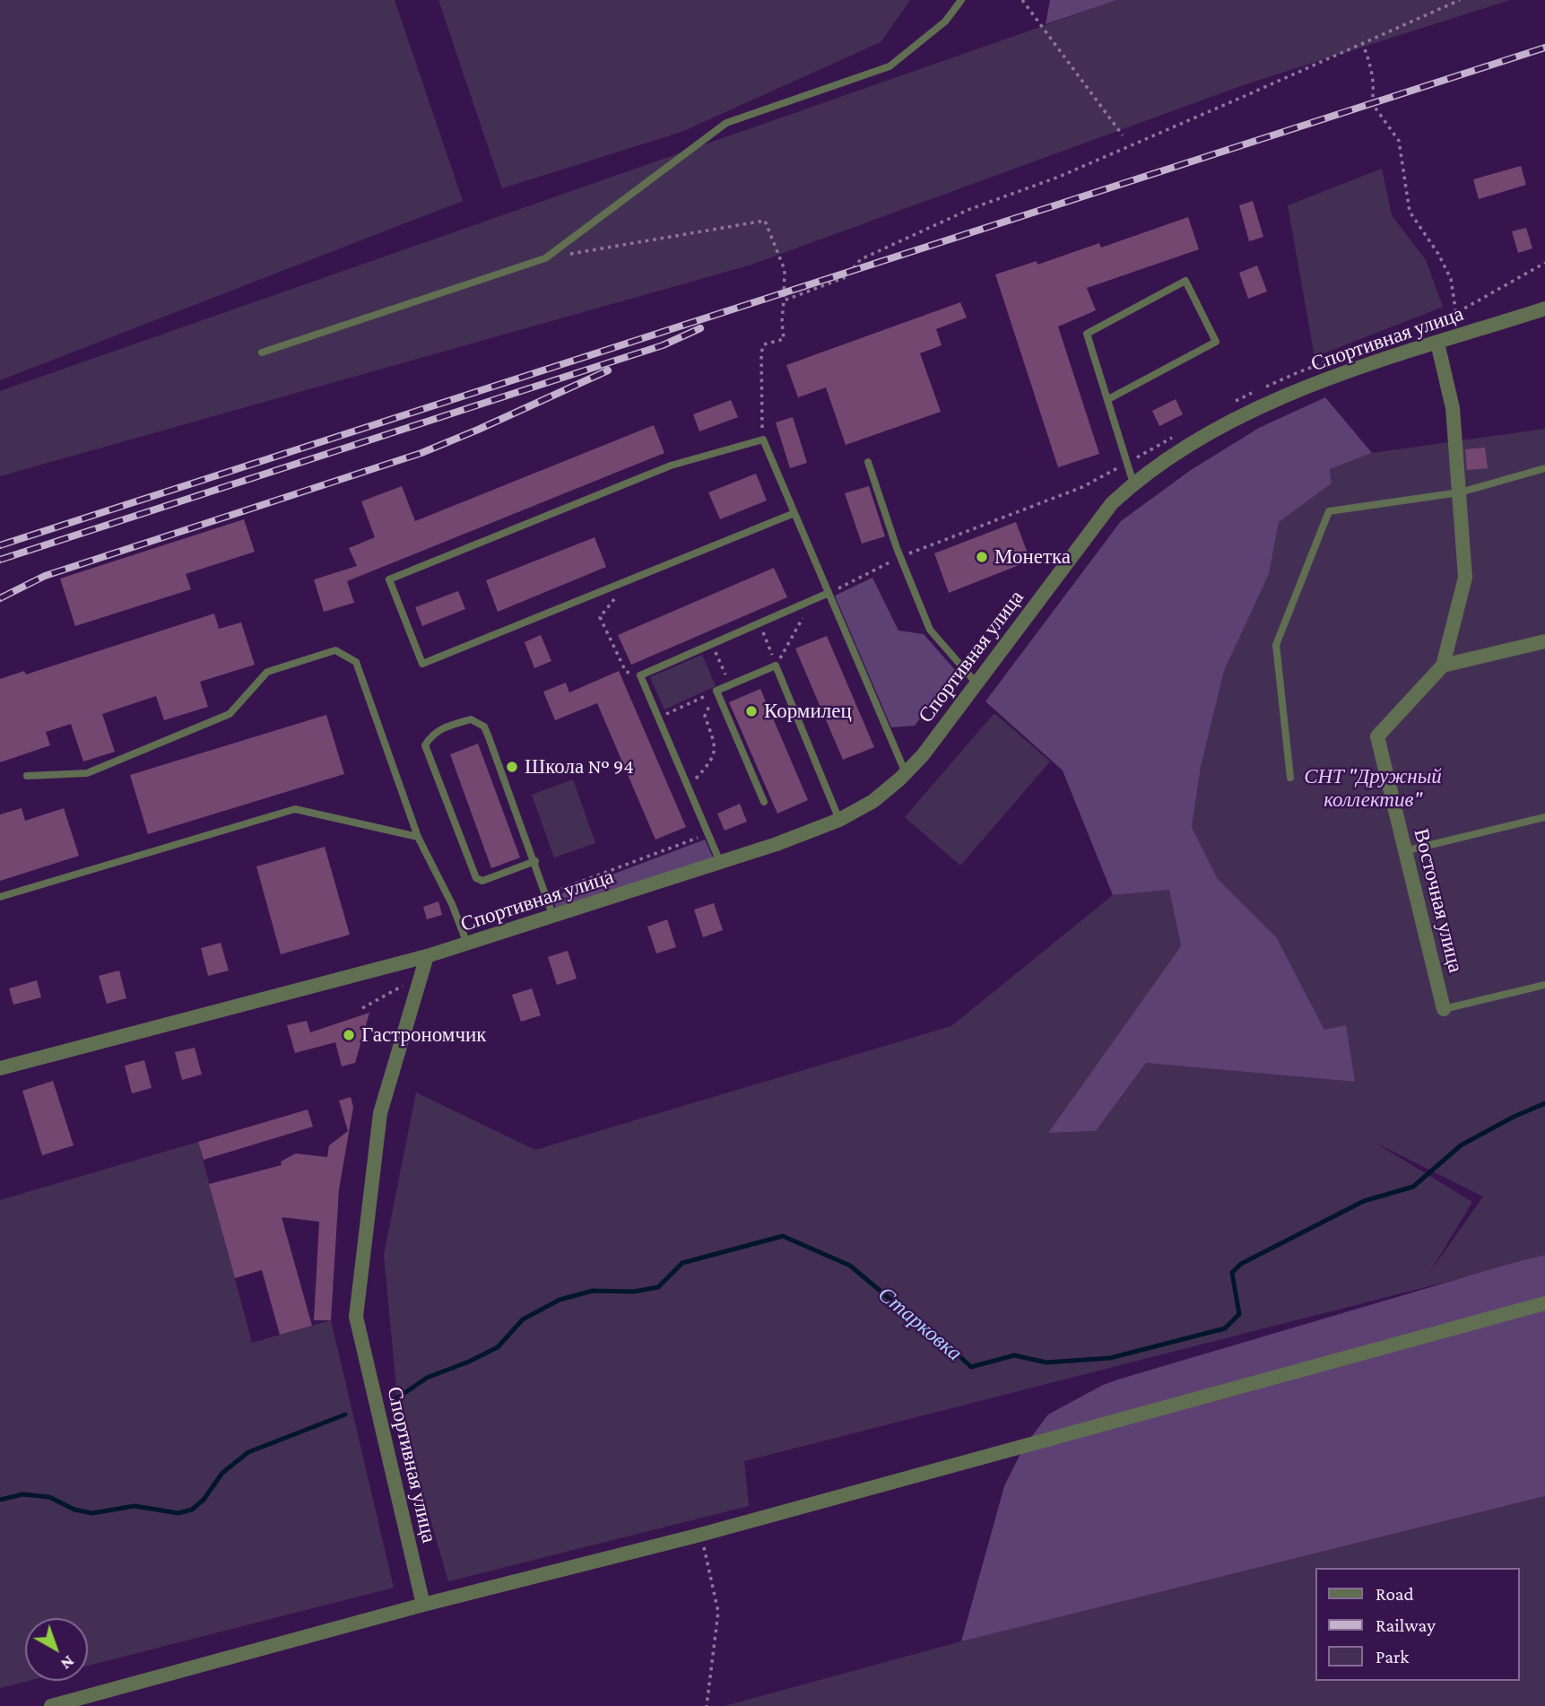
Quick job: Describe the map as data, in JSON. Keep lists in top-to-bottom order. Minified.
{"streets":{"street":["Спортивная улица","Восточная улица"]},"crossings":[["Спортивная улица","Восточная улица"]],"water":["Старковка"],"parks":["СНТ \"Дружный коллектив\""],"places":["Монетка","Кормилец","Школа № 94","Гастрономчик"],"legend":["Road","Railway","Park"],"north":"bottom right"}
